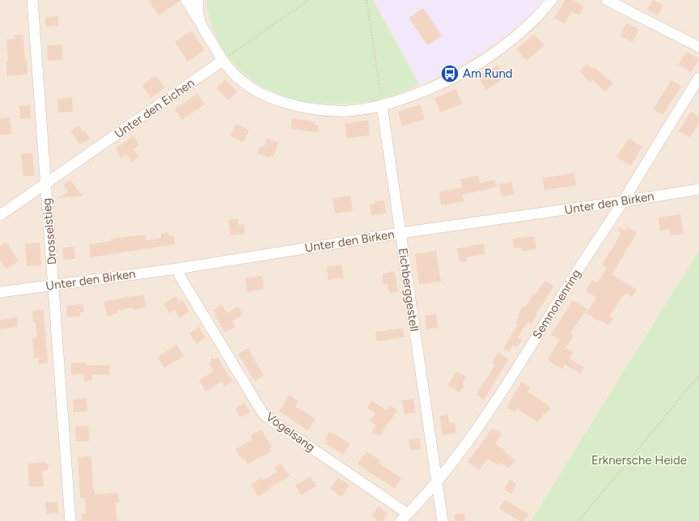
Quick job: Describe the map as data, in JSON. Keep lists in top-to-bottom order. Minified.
{"streets":{"street":["Unter den Eichen","Unter den Birken","Drosselstieg","Eichberggestell","Semnonenring","Vogelsang"]},"crossings":[["Unter den Eichen","Drosselstieg"],["Unter den Birken","Drosselstieg"],["Unter den Birken","Eichberggestell"],["Unter den Birken","Semnonenring"],["Unter den Birken","Vogelsang"],["Eichberggestell","Semnonenring"],["Semnonenring","Vogelsang"]],"parks":["Erknersche Heide"],"places":{"bus stop":["Am Rund"]}}
